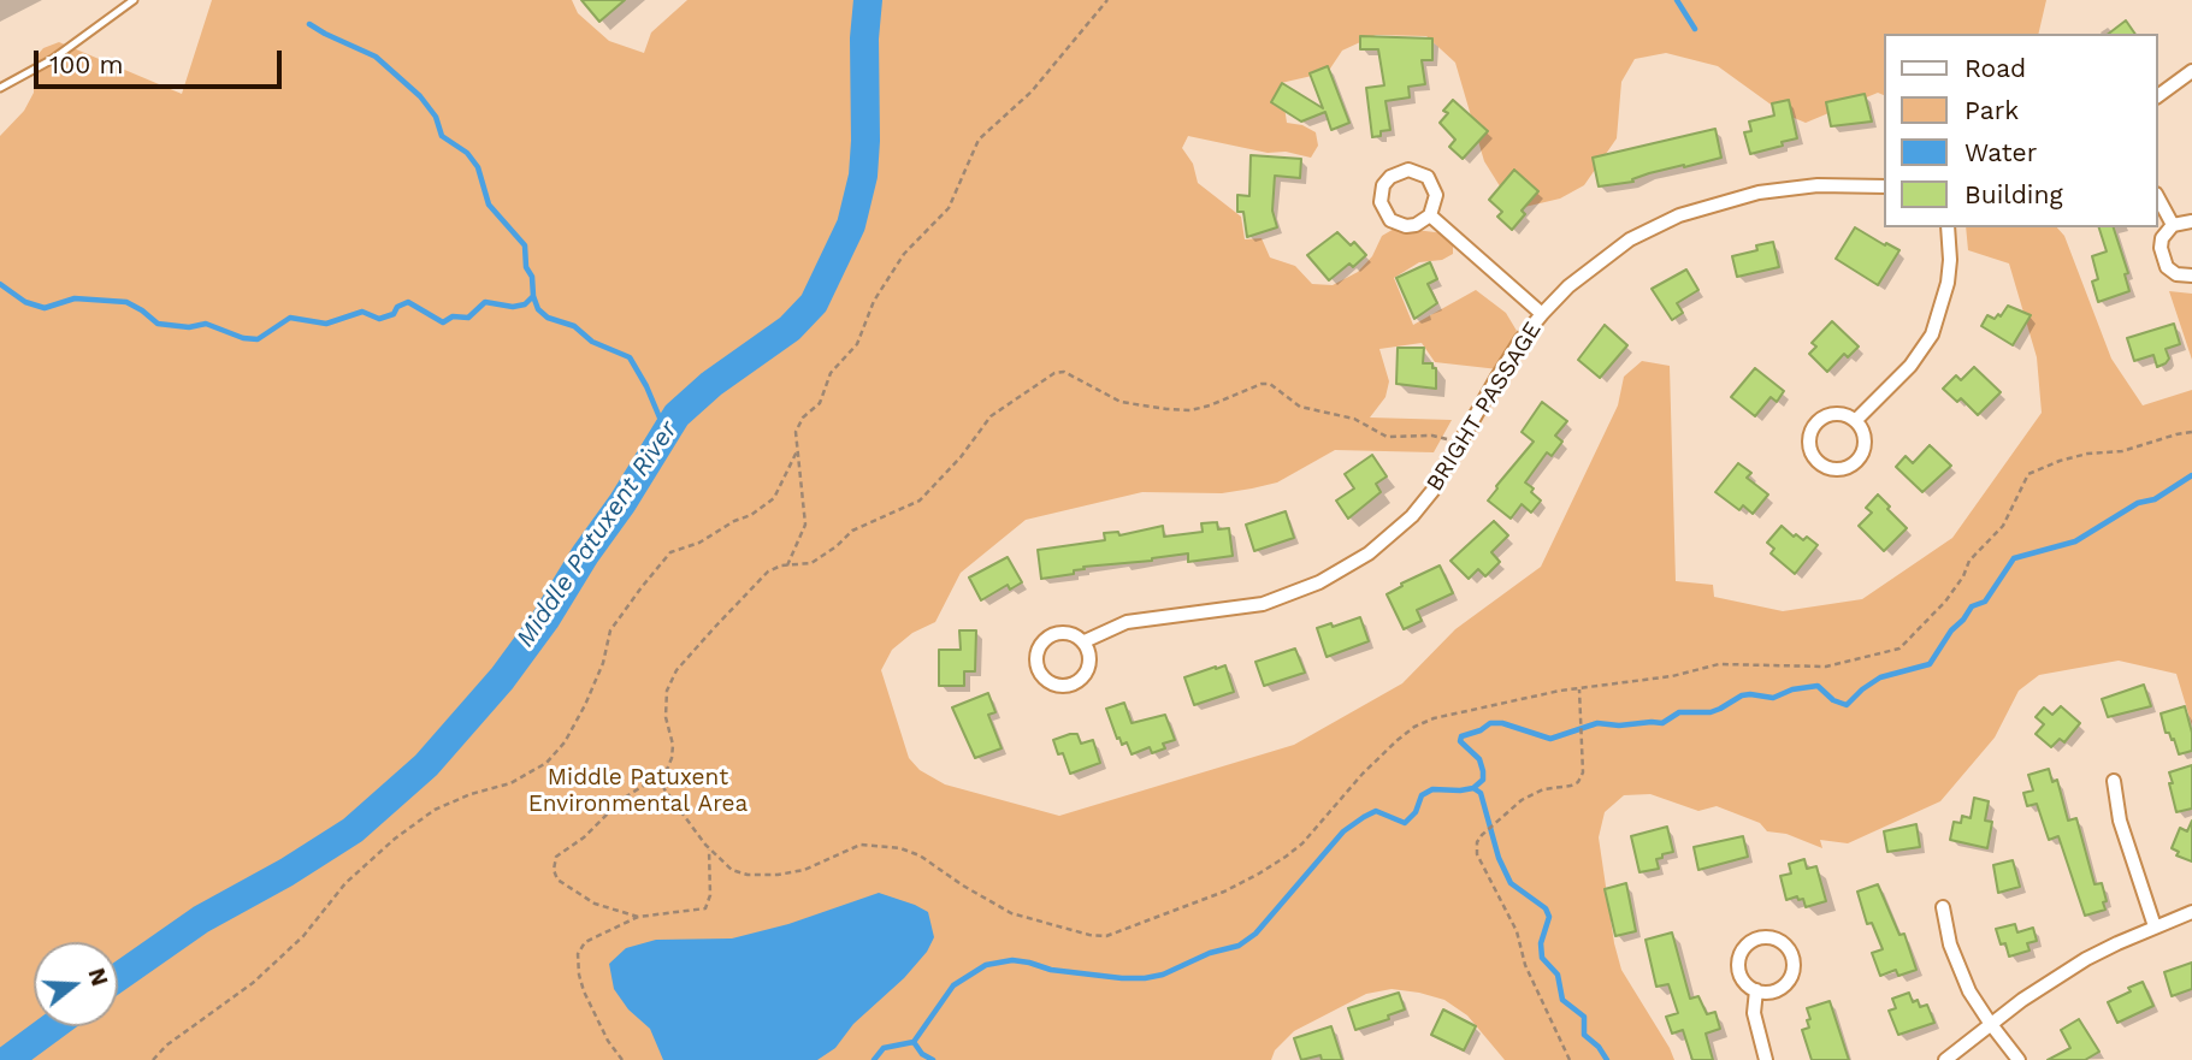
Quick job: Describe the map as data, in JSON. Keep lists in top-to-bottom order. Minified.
{"streets":{"street":["BRIGHT PASSAGE"]},"water":["Middle Patuxent River"],"parks":["Middle Patuxent Environmental Area"],"legend":["Road","Park","Water","Building"],"scale_bar":"100 m","north":"right"}
